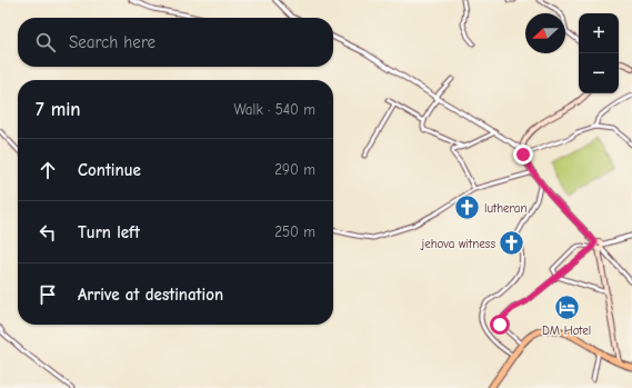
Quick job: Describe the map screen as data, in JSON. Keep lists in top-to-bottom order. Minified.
{"places":{"church":["lutheran","jehova witness"],"hotel":["DM Hotel"]},"north":"left","page":{"map_buttons":["+","−"],"search":"Search here","heading":["7 min","Walk · 540 m"],"list":[["Continue","290 m"],["Turn left","250 m"],"Arrive at destination"]}}
